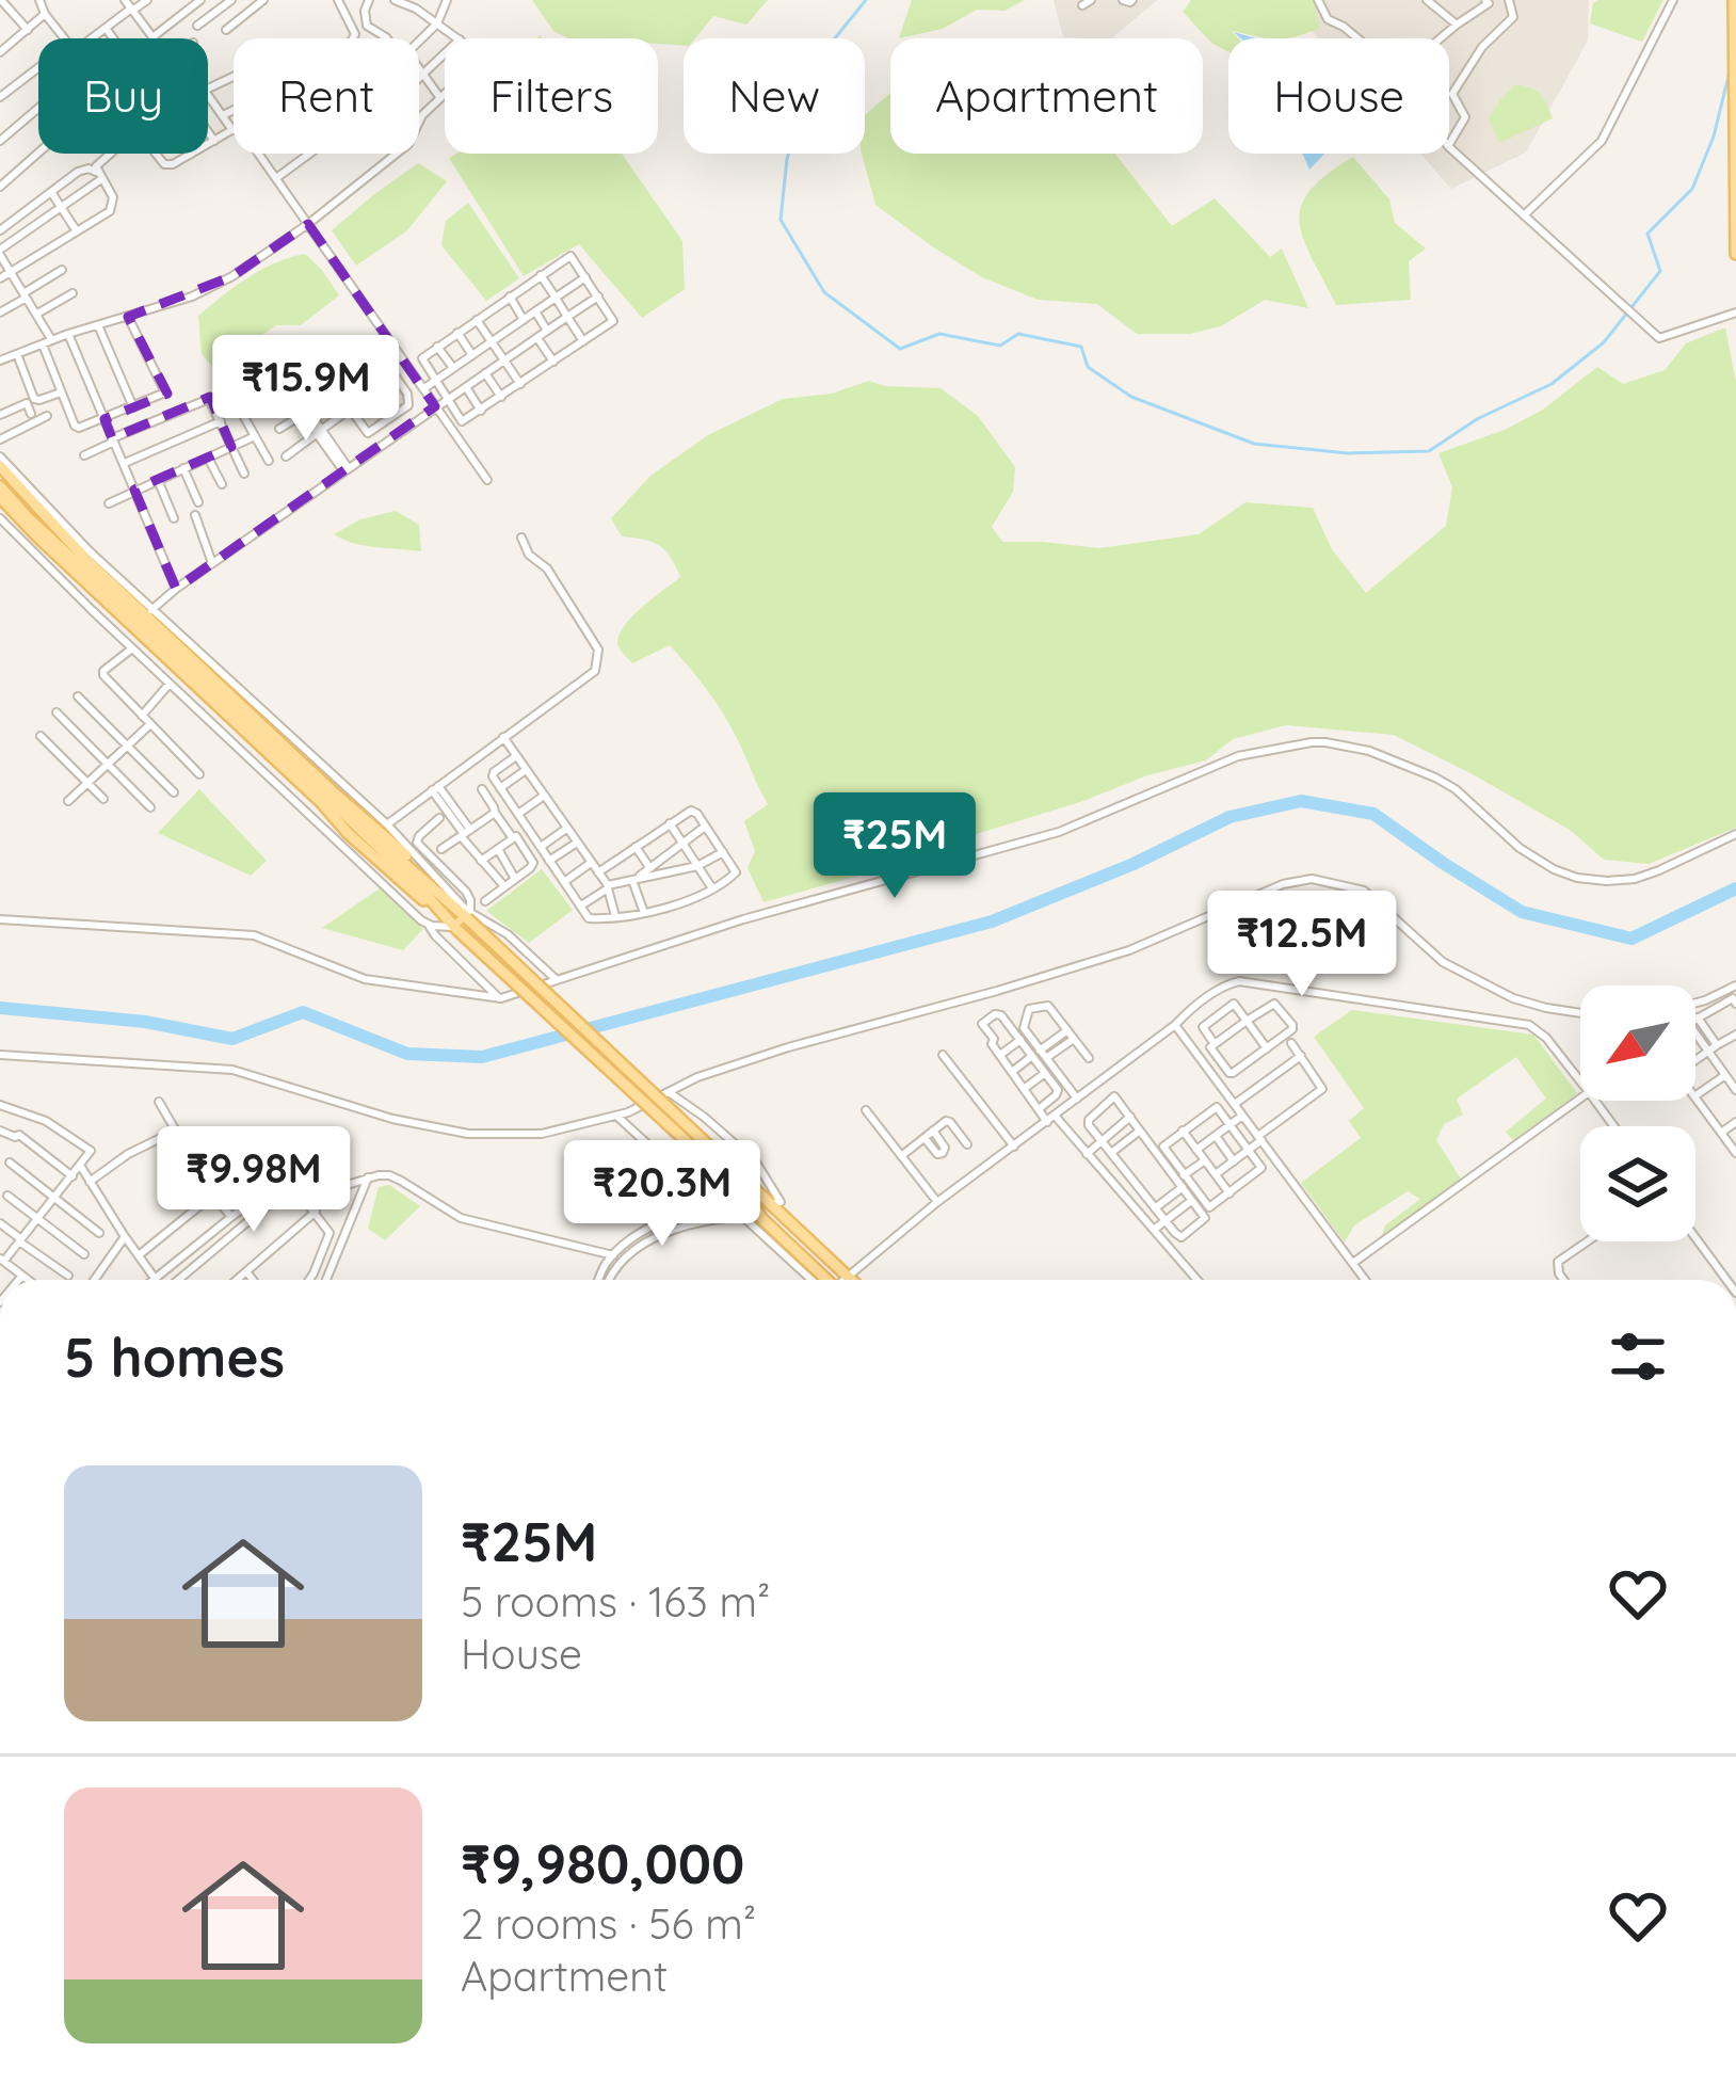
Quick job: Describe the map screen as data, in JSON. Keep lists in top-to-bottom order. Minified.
{"north":"bottom left","page":{"chip":["Buy","Rent","Filters","New","Apartment","House"],"price":["₹15.9M","₹25M","₹12.5M","₹9.98M","₹20.3M"],"heading":"5 homes","list":[{"name":"₹25M","note":"5 rooms · 163 m² · House"},{"name":"₹9,980,000","note":"2 rooms · 56 m² · Apartment"}]}}
